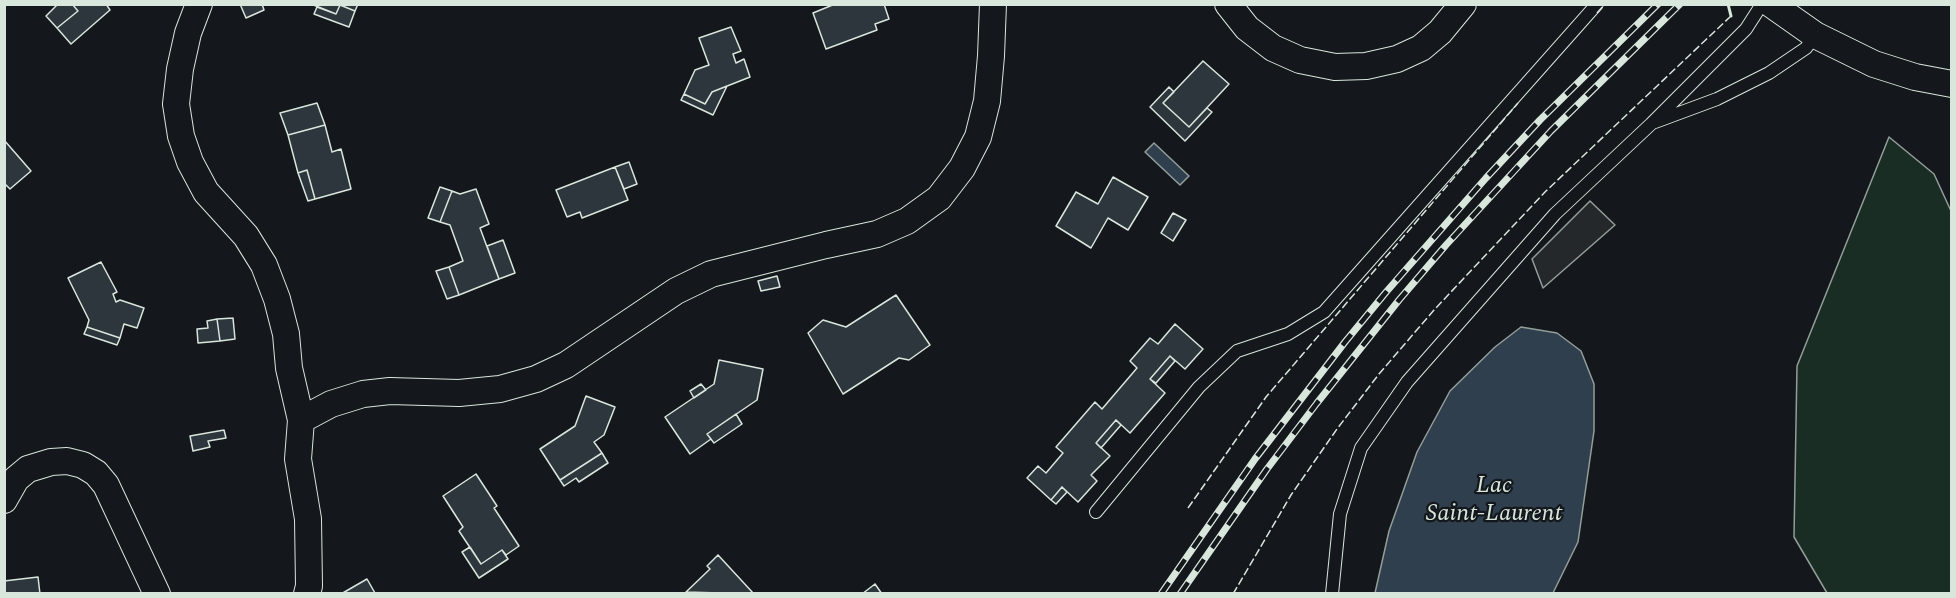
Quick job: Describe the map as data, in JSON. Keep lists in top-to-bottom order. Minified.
{"water":["Lac Saint-Laurent"]}
